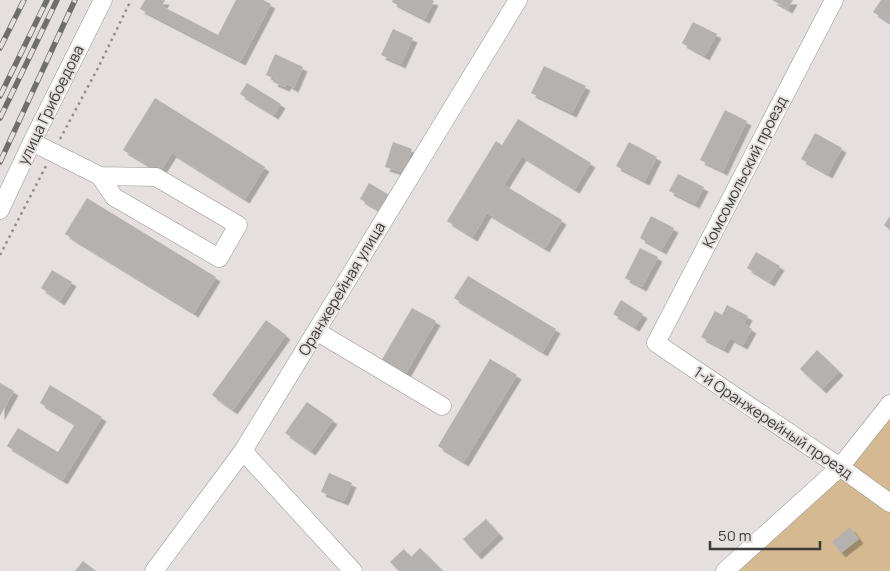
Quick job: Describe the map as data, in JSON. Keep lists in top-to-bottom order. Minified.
{"streets":{"street":["улица Грибоедова","Комсомольский проезд","Оранжерейная улица","1-й Оранжерейный проезд"]},"crossings":[["Комсомольский проезд","1-й Оранжерейный проезд"]],"scale_bar":"50 m"}
